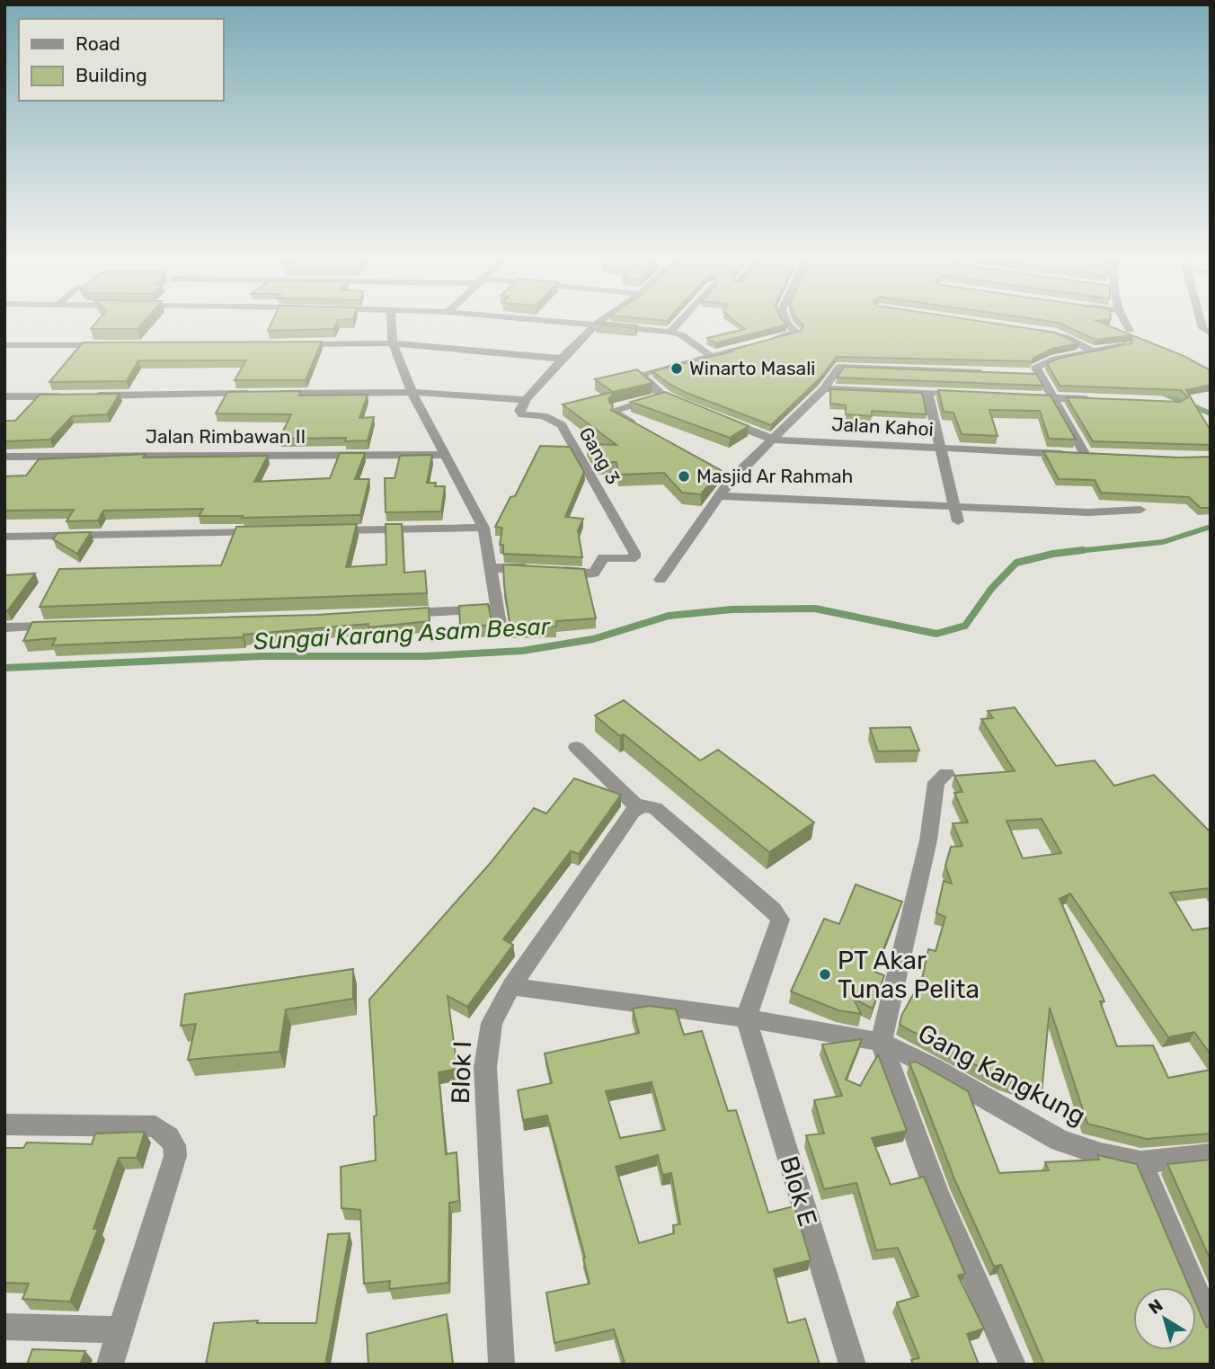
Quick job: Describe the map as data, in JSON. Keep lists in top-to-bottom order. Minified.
{"streets":{"street":["Jalan Kahoi","Jalan Rimbawan II","Gang 3","Blok I","Gang Kangkung","Blok E"]},"crossings":[["Blok I","Gang Kangkung"],["Gang Kangkung","Blok E"]],"water":["Sungai Karang Asam Besar"],"places":["Winarto Masali","Masjid Ar Rahmah","PT Akar Tunas Pelita"],"legend":["Road","Building"],"north":"top left"}
